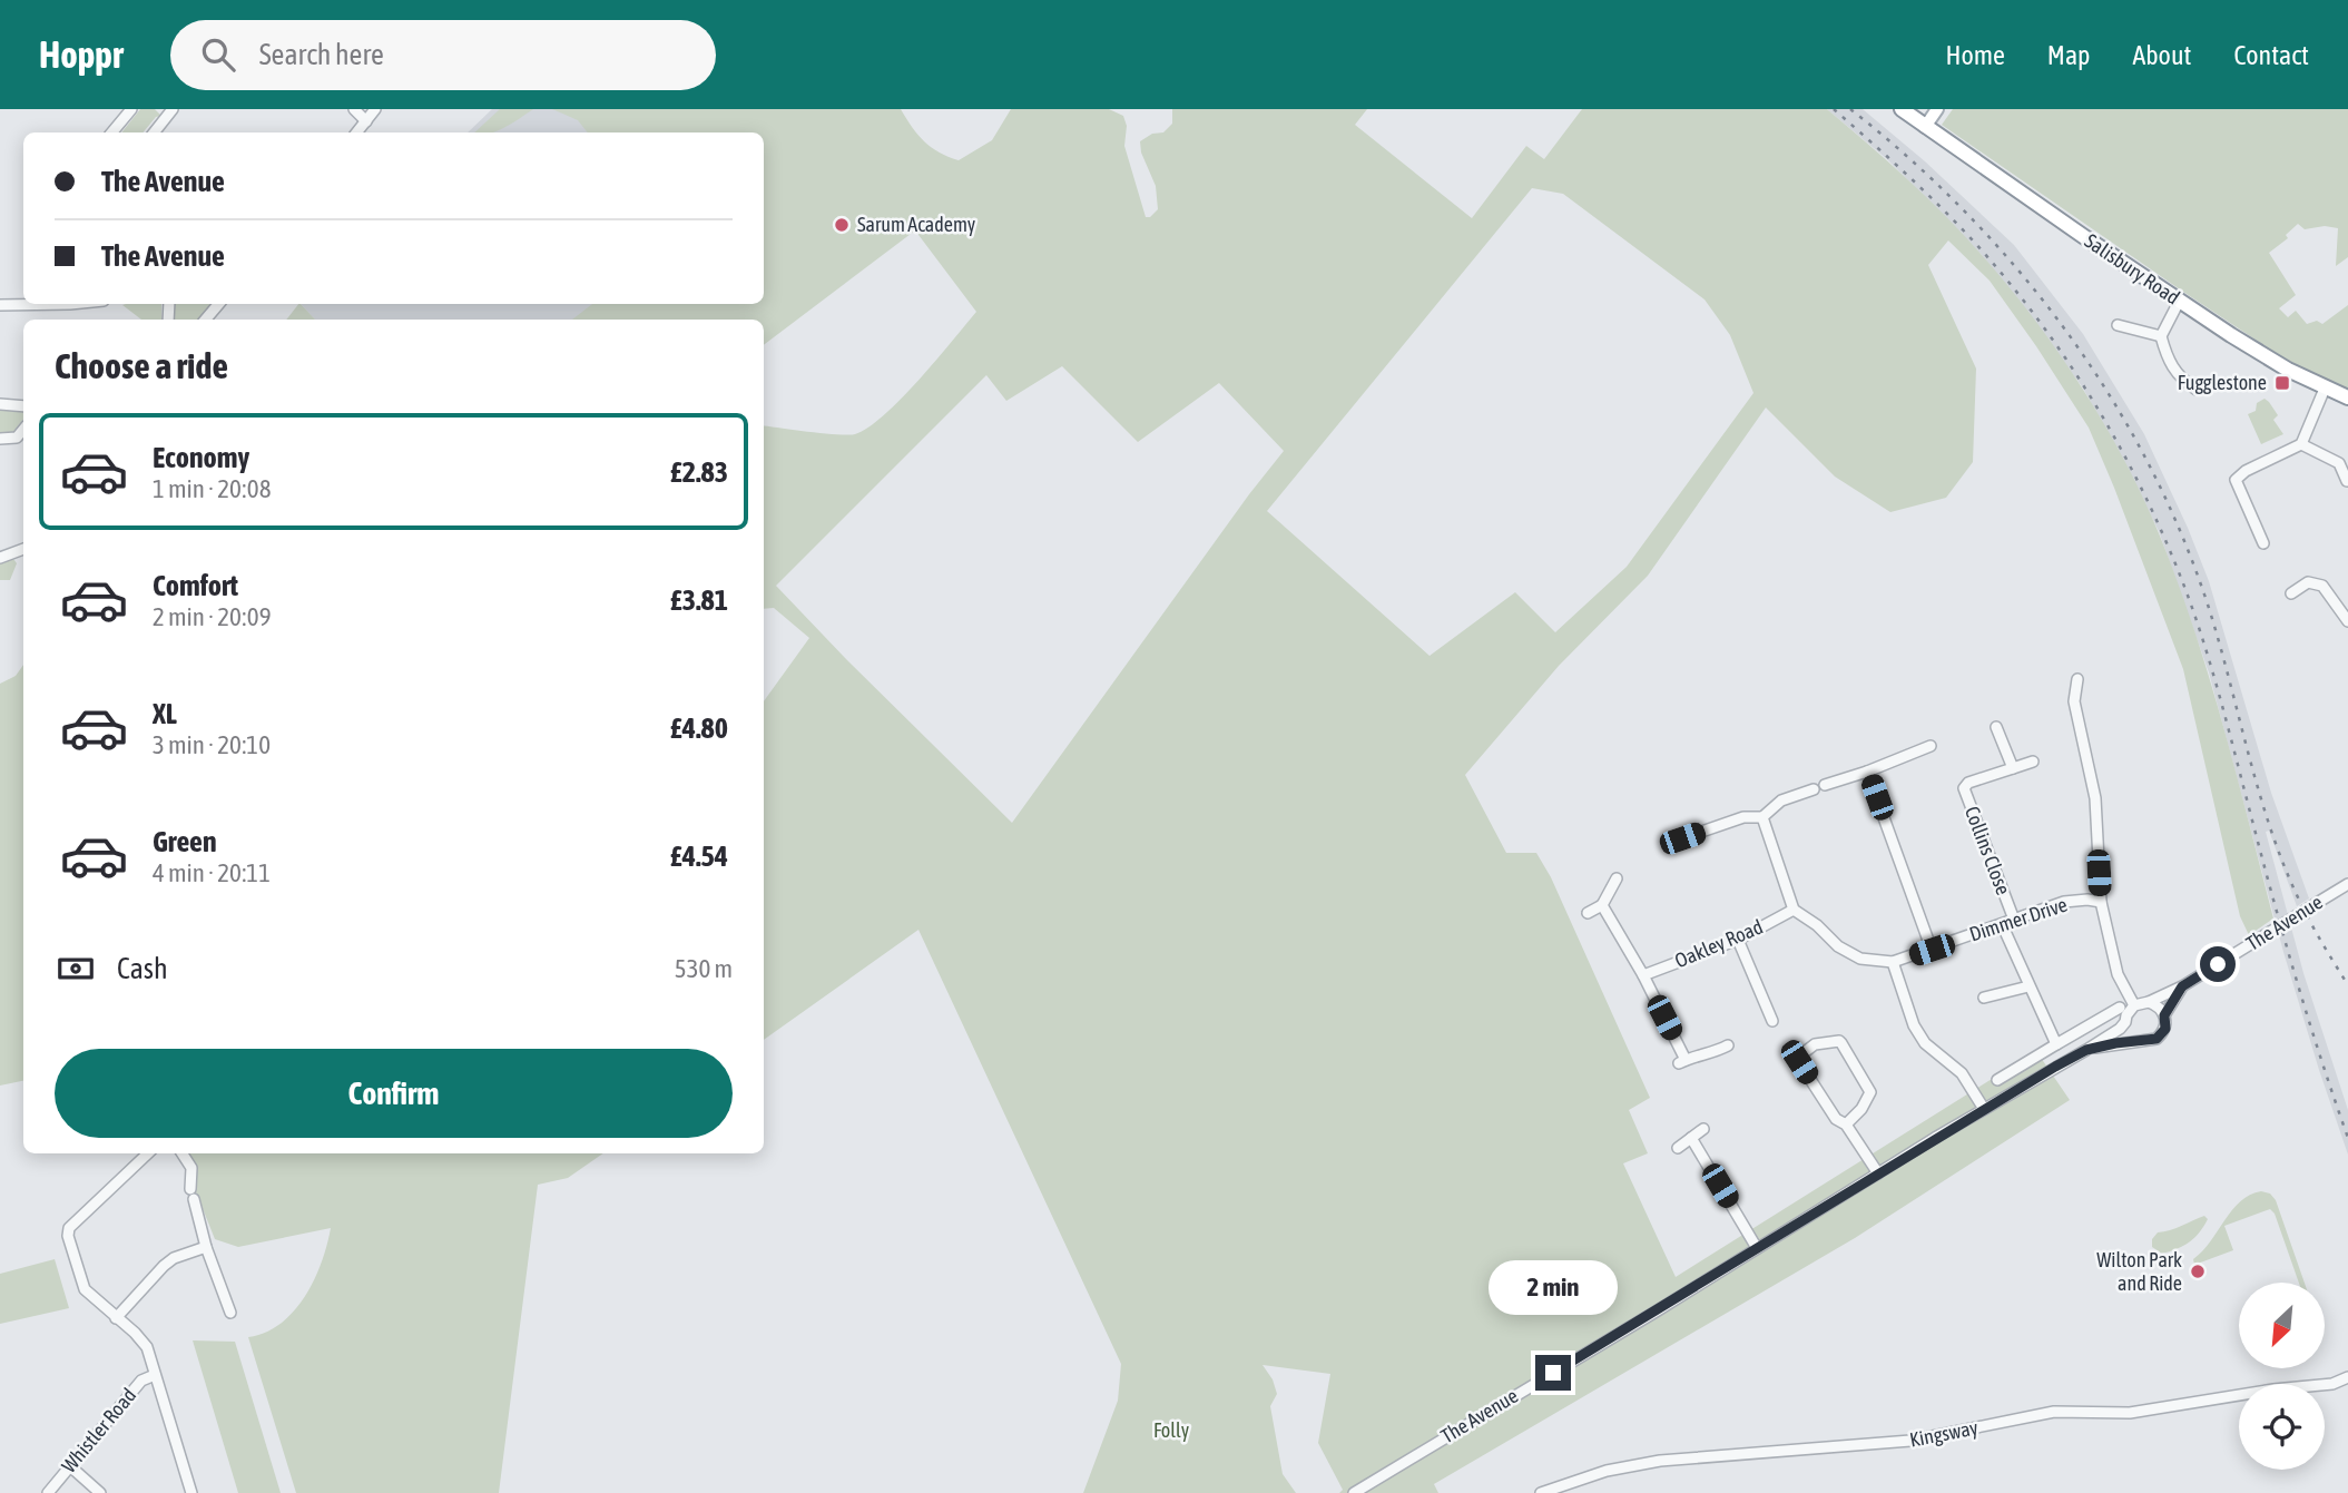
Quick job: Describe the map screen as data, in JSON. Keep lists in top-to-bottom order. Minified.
{"streets":{"highway":["Salisbury Road"],"street":["Collins Close","Dimmer Drive","The Avenue","Oakley Road","Whistler Road","Kingsway"]},"crossings":[["Collins Close","Dimmer Drive"]],"parks":["Folly"],"places":{"other":["Sarum Academy","Wilton Park and Ride"],"transit":["Fugglestone"]},"north":"bottom left","page":{"header":"Hoppr","search":"Search here","nav":["Home","Map","About","Contact"],"banner":["The Avenue","The Avenue"],"heading":"Choose a ride","list":[{"name":"Economy","note":"1 min · 20:08","value":"£2.83"},{"name":"Comfort","note":"2 min · 20:09","value":"£3.81"},{"name":"XL","note":"3 min · 20:10","value":"£4.80"},{"name":"Green","note":"4 min · 20:11","value":"£4.54"}],"pay":["Cash","530 m"],"buttons":"Confirm","bubble":"2 min"}}
